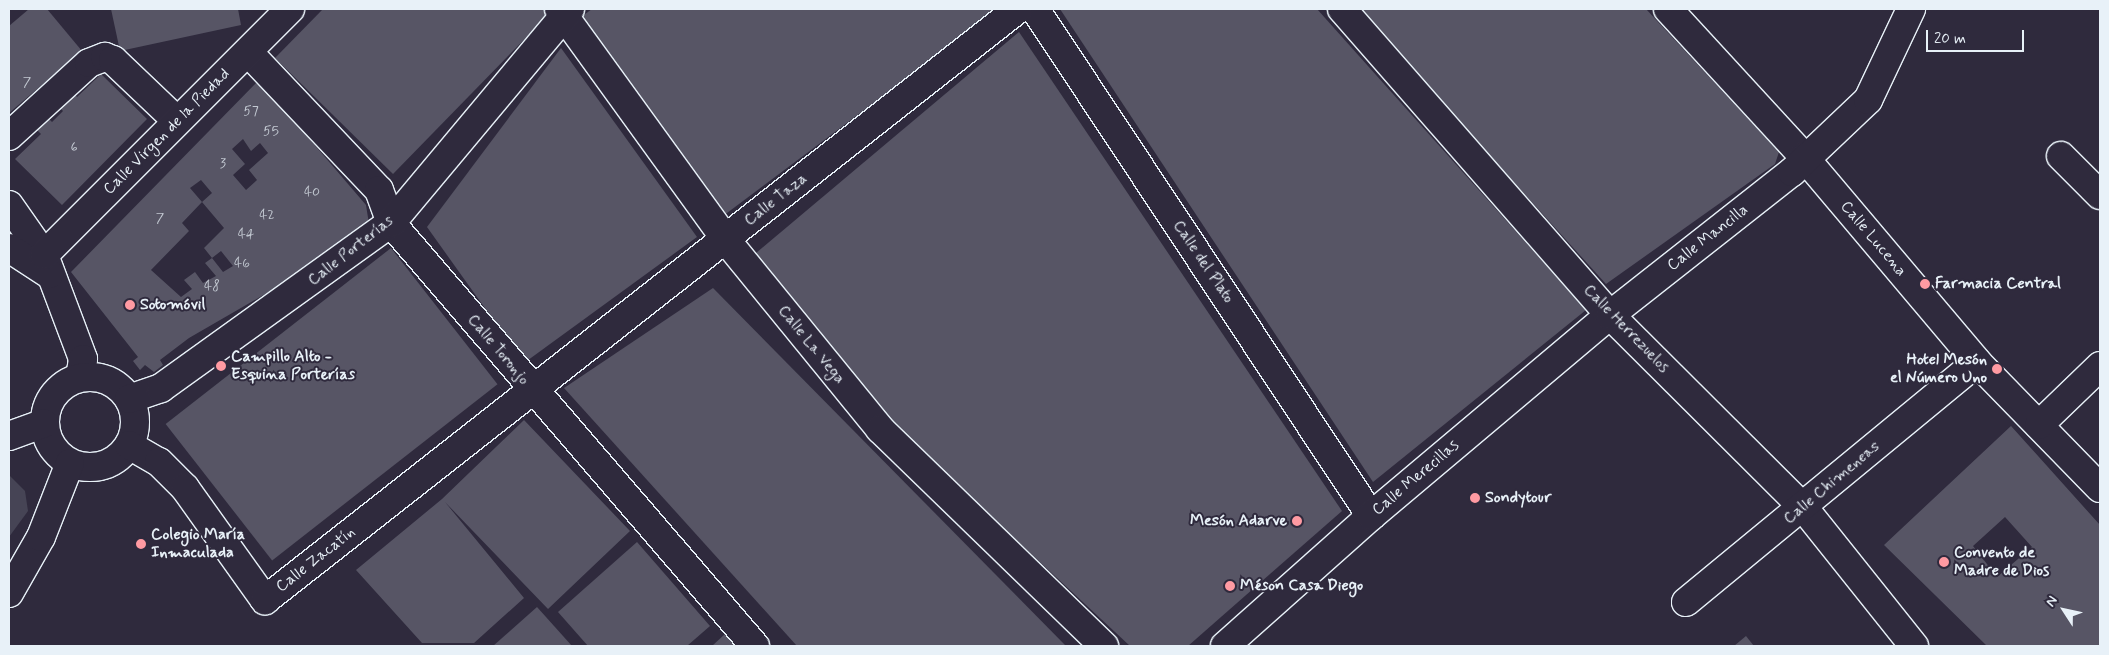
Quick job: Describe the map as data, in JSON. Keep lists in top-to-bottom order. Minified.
{"streets":{"street":["Calle Virgen de la Piedad","Calle Taza","Calle Mancilla","Calle Lucena","Calle Porterías","Calle del Plato","Calle Herrezuelos","Calle La Vega","Calle Toronjo","Calle Merecillas","Calle Chimeneas","Calle Zacatín"]},"crossings":[["Calle Virgen de la Piedad","Calle Toronjo"],["Calle Taza","Calle La Vega"],["Calle Taza","Calle Toronjo"],["Calle Taza","Calle Zacatín"],["Calle Mancilla","Calle Lucena"],["Calle Mancilla","Calle Herrezuelos"],["Calle Mancilla","Calle Merecillas"],["Calle Lucena","Calle Chimeneas"],["Calle Porterías","Calle La Vega"],["Calle Porterías","Calle Toronjo"],["Calle Porterías","Calle Zacatín"],["Calle del Plato","Calle Merecillas"],["Calle Herrezuelos","Calle Merecillas"],["Calle Herrezuelos","Calle Chimeneas"],["Calle Toronjo","Calle Zacatín"]],"places":["Farmacia Central","Sotomóvil","Campillo Alto - Esquina Porterías","Hotel Mesón el Número Uno","Sondytour","Mesón Adarve","Colegio María Inmaculada","Convento de Madre de Dios","Méson Casa Diego"],"house_numbers":["7","57","55","6","3","40","42","7","44","46","48"],"scale_bar":"20 m","north":"top left"}
